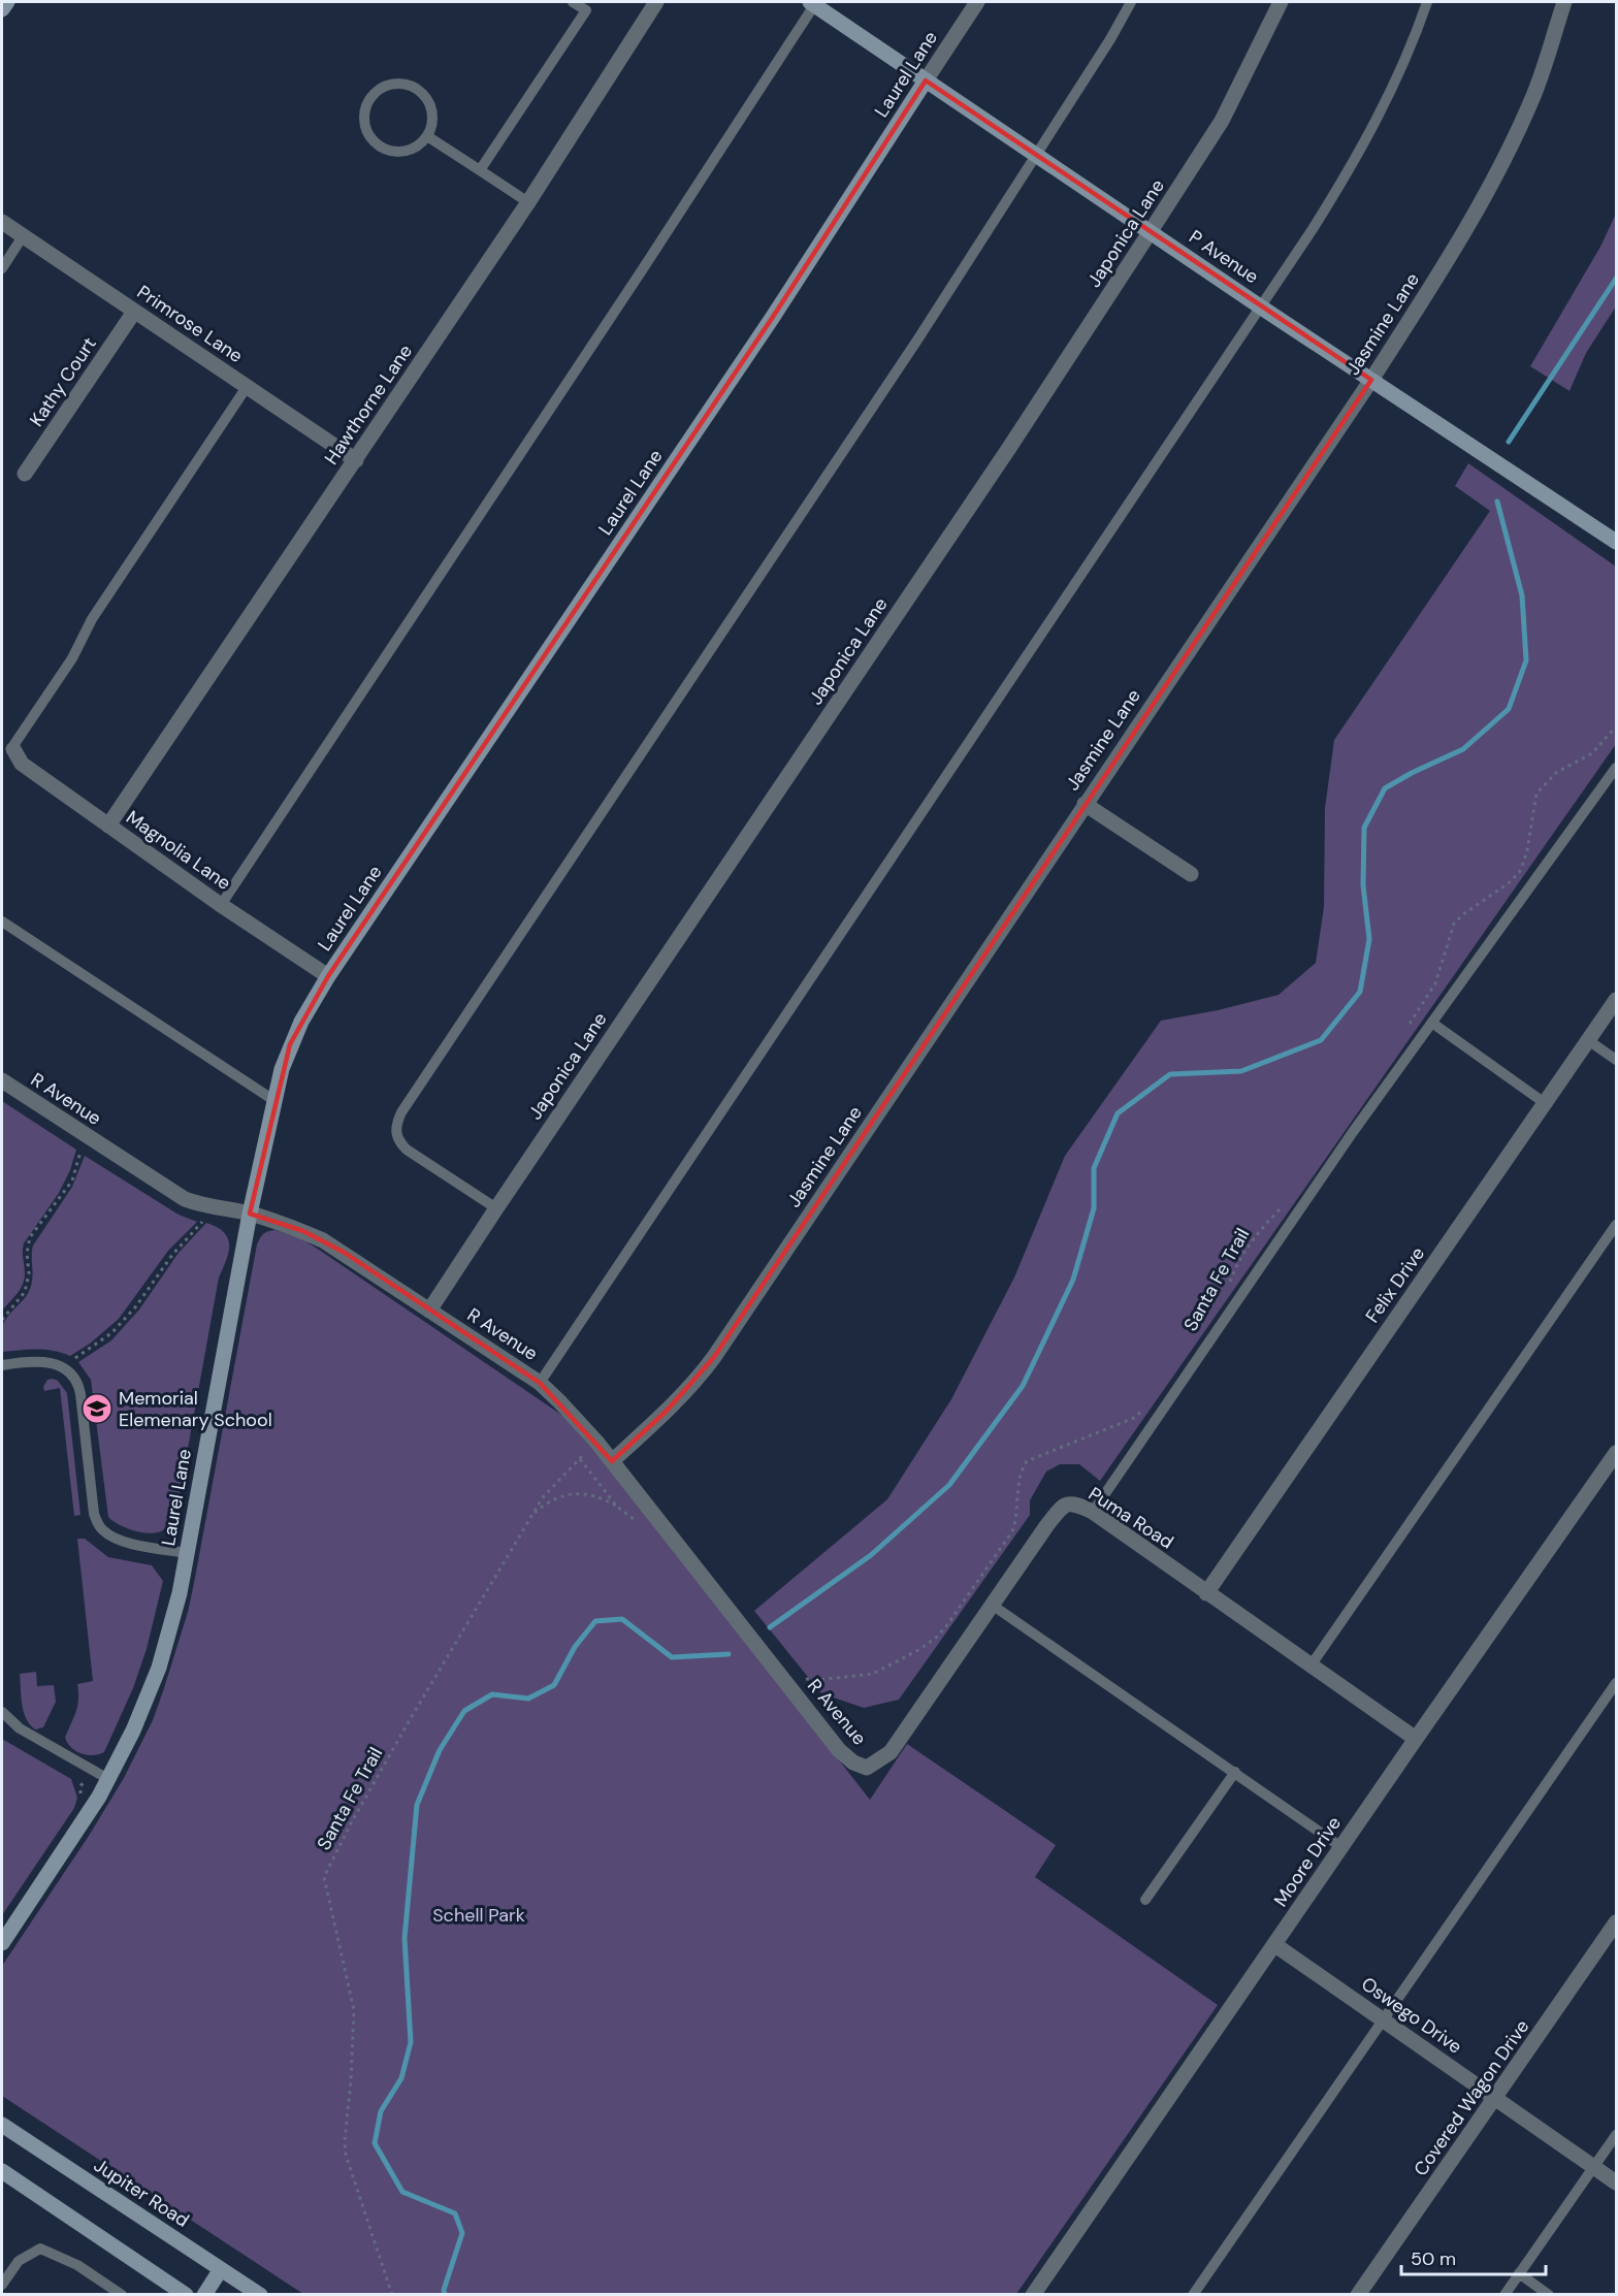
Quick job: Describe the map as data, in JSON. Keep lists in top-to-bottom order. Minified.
{"streets":{"street":["Laurel Lane","Japonica Lane","P Avenue","Primrose Lane","Jasmine Lane","Kathy Court","Hawthorne Lane","Magnolia Lane","R Avenue","Felix Drive","Puma Road","Moore Drive","Oswego Drive","Covered Wagon Drive","Jupiter Road"],"path":["Santa Fe Trail"]},"crossings":[["Laurel Lane","P Avenue"],["Laurel Lane","Magnolia Lane"],["Laurel Lane","R Avenue"],["Japonica Lane","P Avenue"],["Japonica Lane","R Avenue"],["P Avenue","Jasmine Lane"],["Primrose Lane","Kathy Court"],["Primrose Lane","Hawthorne Lane"],["Jasmine Lane","R Avenue"],["Hawthorne Lane","Magnolia Lane"],["R Avenue","Santa Fe Trail"],["R Avenue","Puma Road"],["Felix Drive","Puma Road"],["Puma Road","Moore Drive"],["Moore Drive","Oswego Drive"],["Oswego Drive","Covered Wagon Drive"]],"parks":["Schell Park"],"places":{"school or university":["Memorial Elemenary School"]},"scale_bar":"50 m"}
